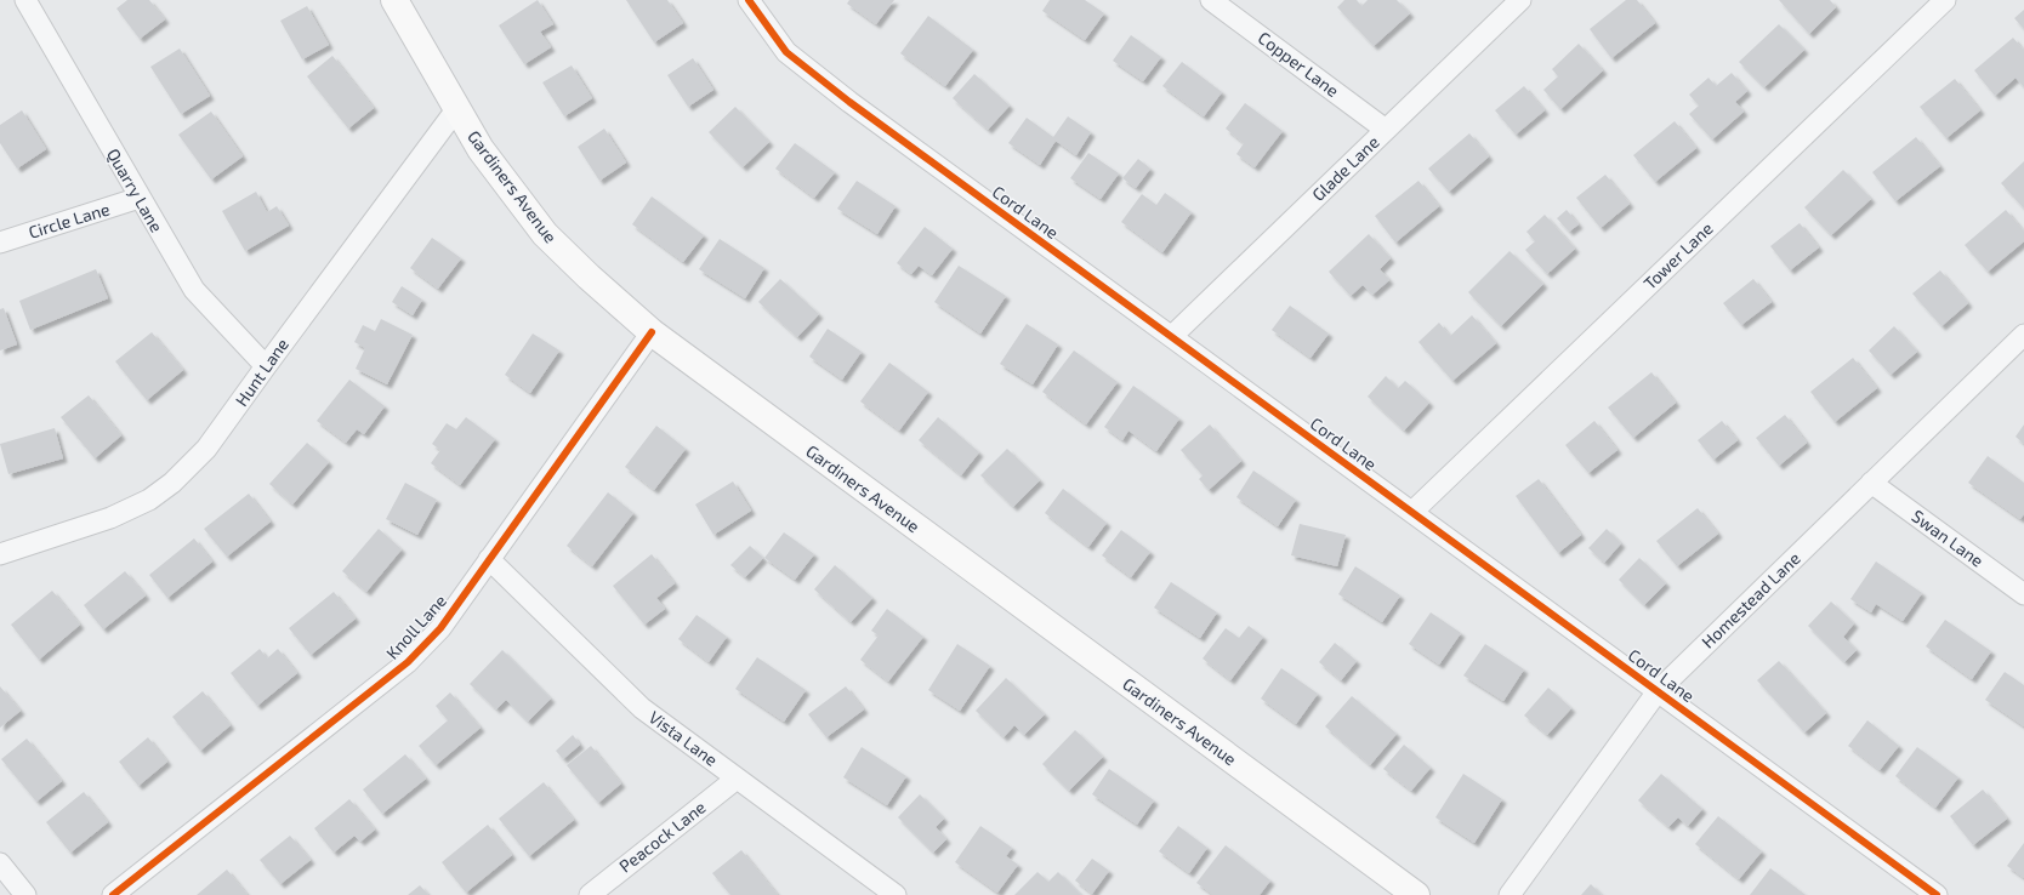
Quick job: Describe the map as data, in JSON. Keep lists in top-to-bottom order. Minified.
{"streets":{"main road":["Gardiners Avenue"],"street":["Copper Lane","Glade Lane","Quarry Lane","Cord Lane","Circle Lane","Tower Lane","Hunt Lane","Swan Lane","Homestead Lane","Knoll Lane","Vista Lane","Peacock Lane"]},"crossings":[["Copper Lane","Glade Lane"],["Glade Lane","Cord Lane"],["Gardiners Avenue","Hunt Lane"],["Gardiners Avenue","Knoll Lane"],["Quarry Lane","Circle Lane"],["Quarry Lane","Hunt Lane"],["Cord Lane","Tower Lane"],["Cord Lane","Homestead Lane"],["Swan Lane","Homestead Lane"],["Knoll Lane","Vista Lane"],["Vista Lane","Peacock Lane"]]}
